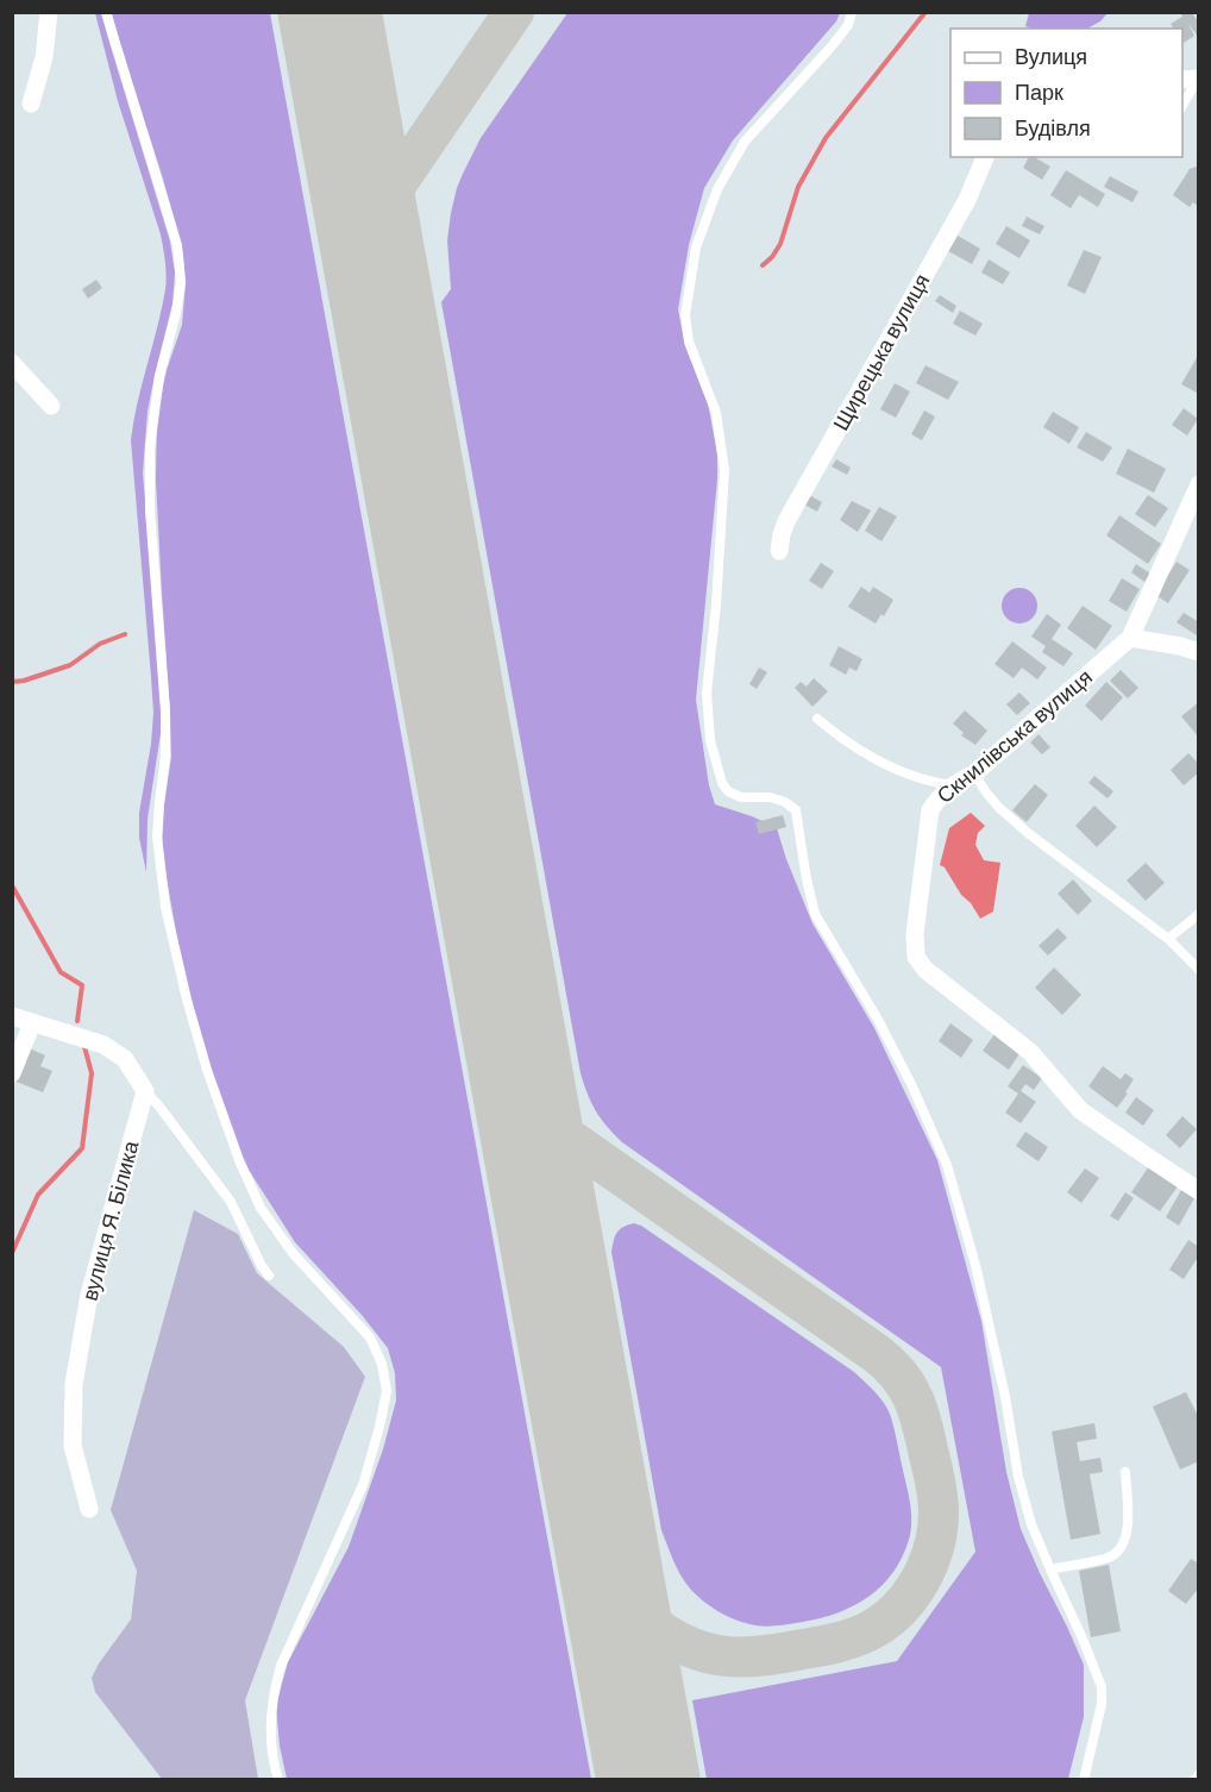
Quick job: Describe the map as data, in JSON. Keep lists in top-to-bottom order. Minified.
{"streets":{"street":["Щирецька вулиця","Скнилівська вулиця","вулиця Я. Білика"]},"legend":["Вулиця","Парк","Будівля"]}
